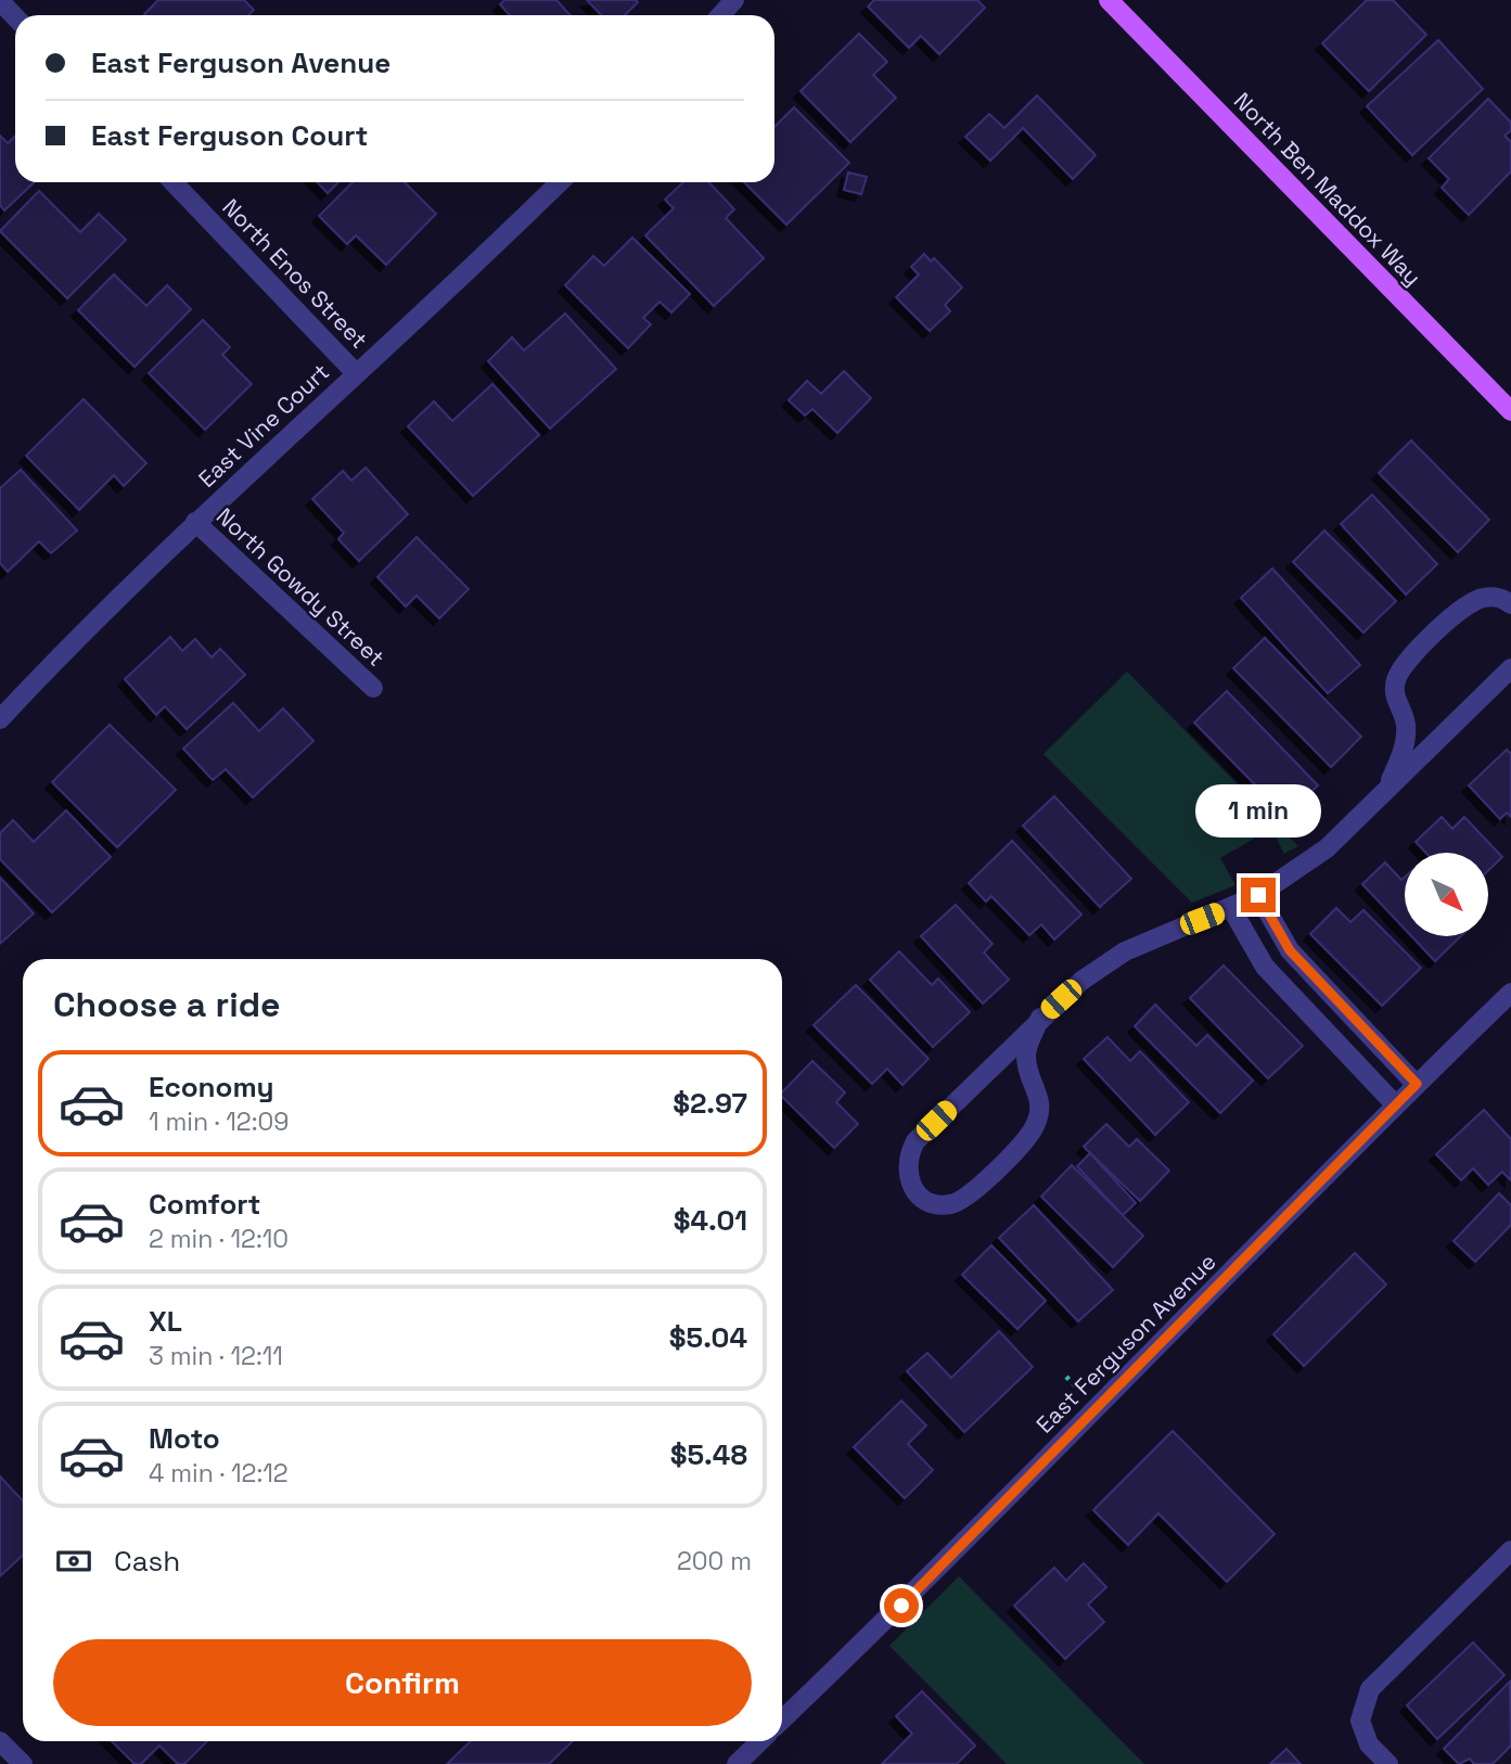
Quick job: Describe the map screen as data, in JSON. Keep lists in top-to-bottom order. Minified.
{"streets":{"main road":["North Ben Maddox Way"],"street":["North Enos Street","East Vine Court","North Gowdy Street","East Ferguson Avenue"]},"crossings":[["North Enos Street","East Vine Court"],["East Vine Court","North Gowdy Street"]],"north":"bottom right","page":{"banner":["East Ferguson Avenue","East Ferguson Court"],"bubble":"1 min","heading":"Choose a ride","list":[{"name":"Economy","note":"1 min · 12:09","value":"$2.97"},{"name":"Comfort","note":"2 min · 12:10","value":"$4.01"},{"name":"XL","note":"3 min · 12:11","value":"$5.04"},{"name":"Moto","note":"4 min · 12:12","value":"$5.48"}],"pay":["Cash","200 m"],"buttons":"Confirm"}}
